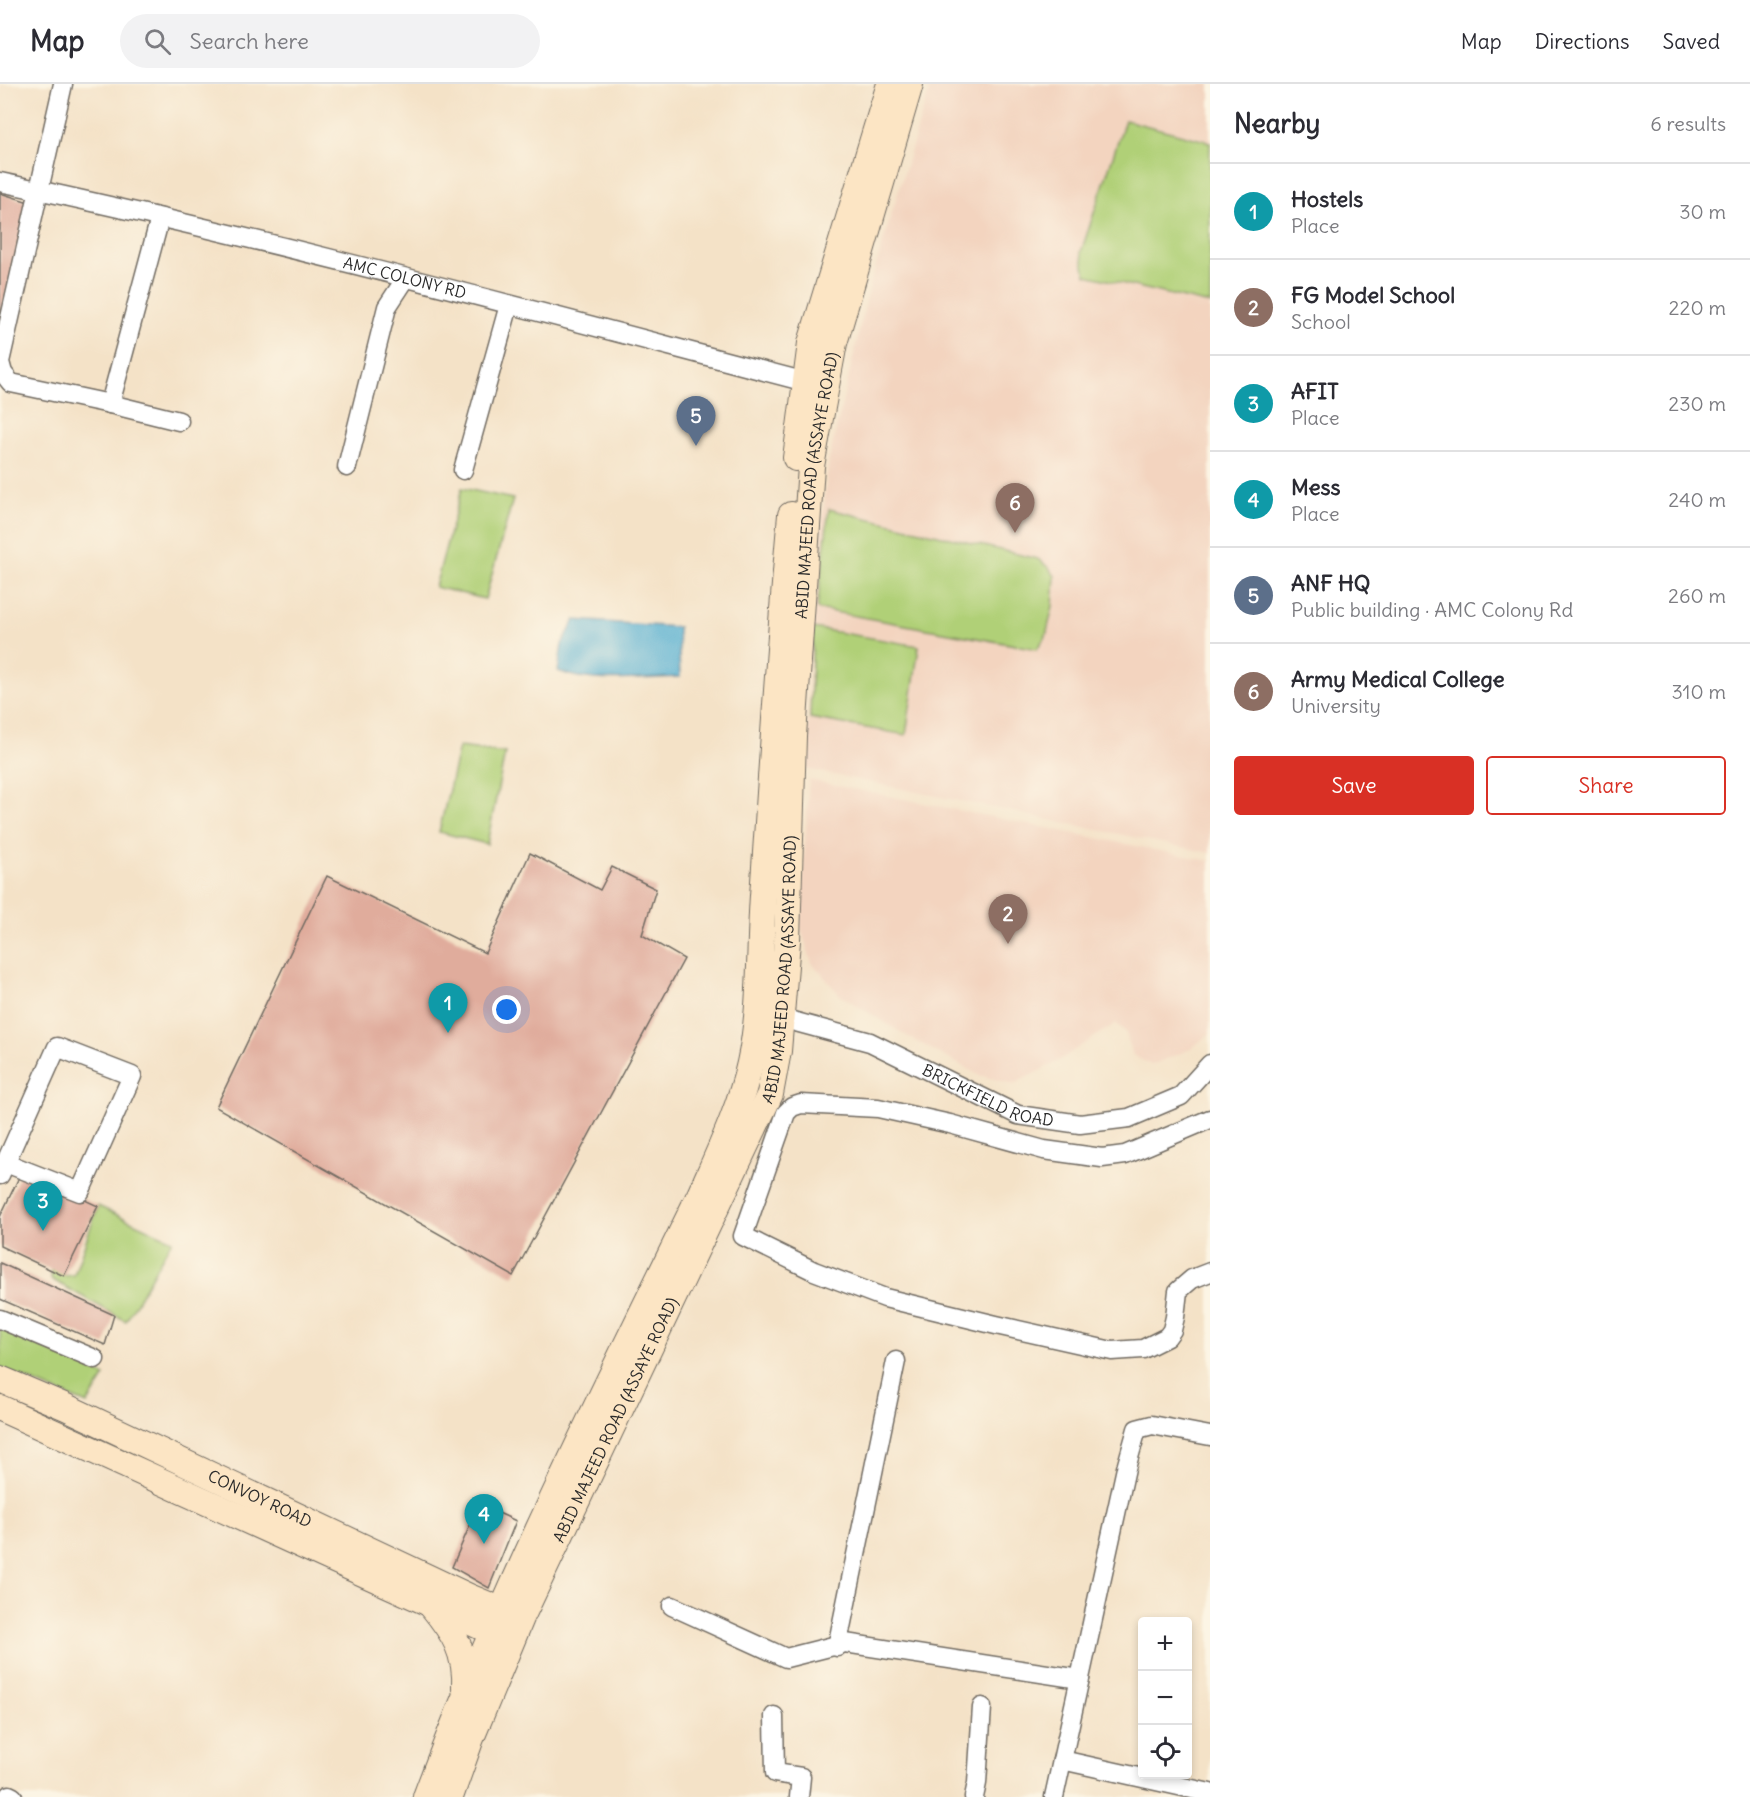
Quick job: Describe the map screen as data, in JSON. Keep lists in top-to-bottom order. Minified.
{"streets":{"main road":["ABID MAJEED ROAD (ASSAYE ROAD)","CONVOY ROAD"],"street":["AMC COLONY RD","BRICKFIELD ROAD"]},"crossings":[["AMC COLONY RD","ABID MAJEED ROAD (ASSAYE ROAD)"],["ABID MAJEED ROAD (ASSAYE ROAD)","BRICKFIELD ROAD"],["ABID MAJEED ROAD (ASSAYE ROAD)","CONVOY ROAD"]],"page":{"header":"Map","search":"Search here","nav":["Map","Directions","Saved"],"heading":["Nearby","6 results"],"list":[{"mark":"1","name":"Hostels","note":"Place","value":"30 m"},{"mark":"2","name":"FG Model School","note":"School","value":"220 m"},{"mark":"3","name":"AFIT","note":"Place","value":"230 m"},{"mark":"4","name":"Mess","note":"Place","value":"240 m"},{"mark":"5","name":"ANF HQ","note":"Public building · AMC Colony Rd","value":"260 m"},{"mark":"6","name":"Army Medical College","note":"University","value":"310 m"}],"pins":["5","6","2","1","3","4"],"buttons":["Save","Share"],"map_buttons":["+","−"]}}
